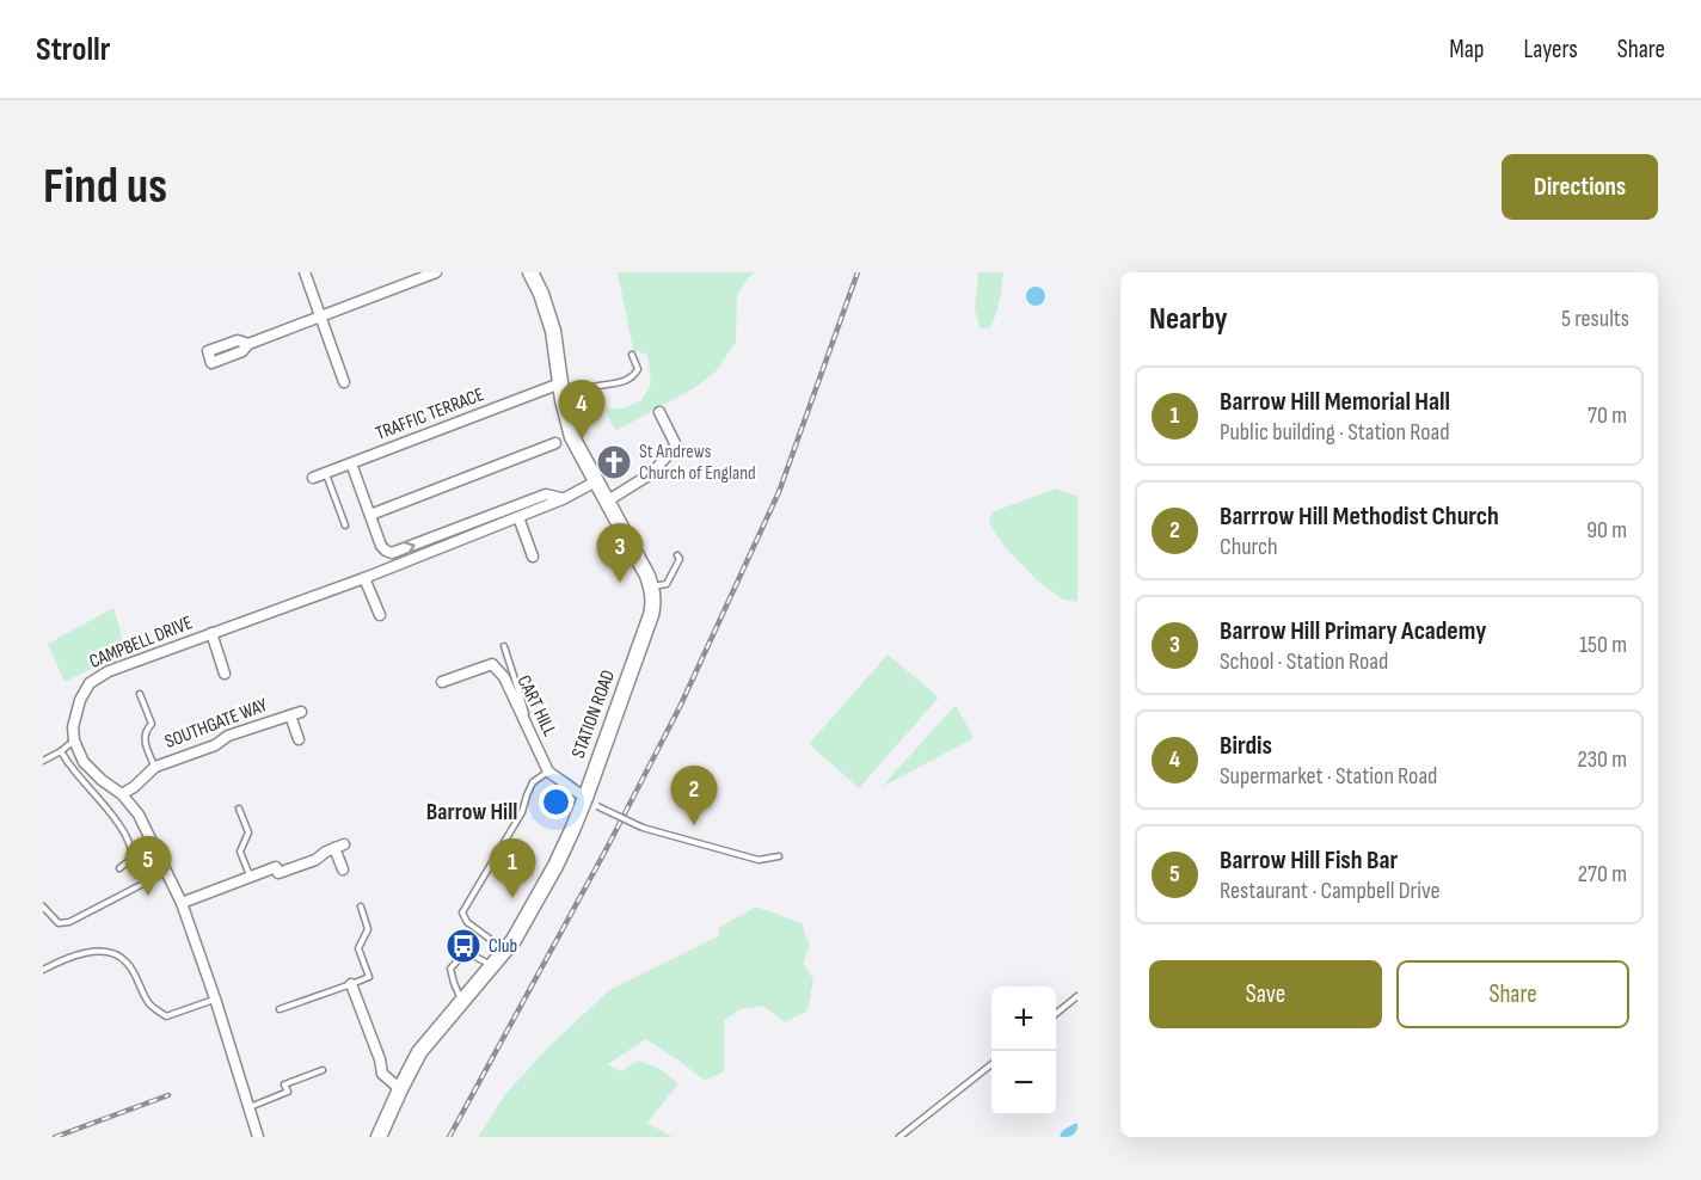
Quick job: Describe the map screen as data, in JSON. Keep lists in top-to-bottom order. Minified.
{"streets":{"street":["TRAFFIC TERRACE","CAMPBELL DRIVE","CART HILL","STATION ROAD","SOUTHGATE WAY"]},"crossings":[["CART HILL","STATION ROAD"]],"districts":["Barrow Hill"],"places":{"church":["St Andrews Church of England"],"bus stop":["Club"]},"page":{"header":"Strollr","nav":["Map","Layers","Share"],"buttons":["Directions",["Save","Share"]],"title":"Find us","heading":["Nearby","5 results"],"list":[{"mark":"1","name":"Barrow Hill Memorial Hall","note":"Public building · Station Road","value":"70 m"},{"mark":"2","name":"Barrrow Hill Methodist Church","note":"Church","value":"90 m"},{"mark":"3","name":"Barrow Hill Primary Academy","note":"School · Station Road","value":"150 m"},{"mark":"4","name":"Birdis","note":"Supermarket · Station Road","value":"230 m"},{"mark":"5","name":"Barrow Hill Fish Bar","note":"Restaurant · Campbell Drive","value":"270 m"}],"pins":["4","3","2","5","1"],"map_buttons":["+","−"]}}
